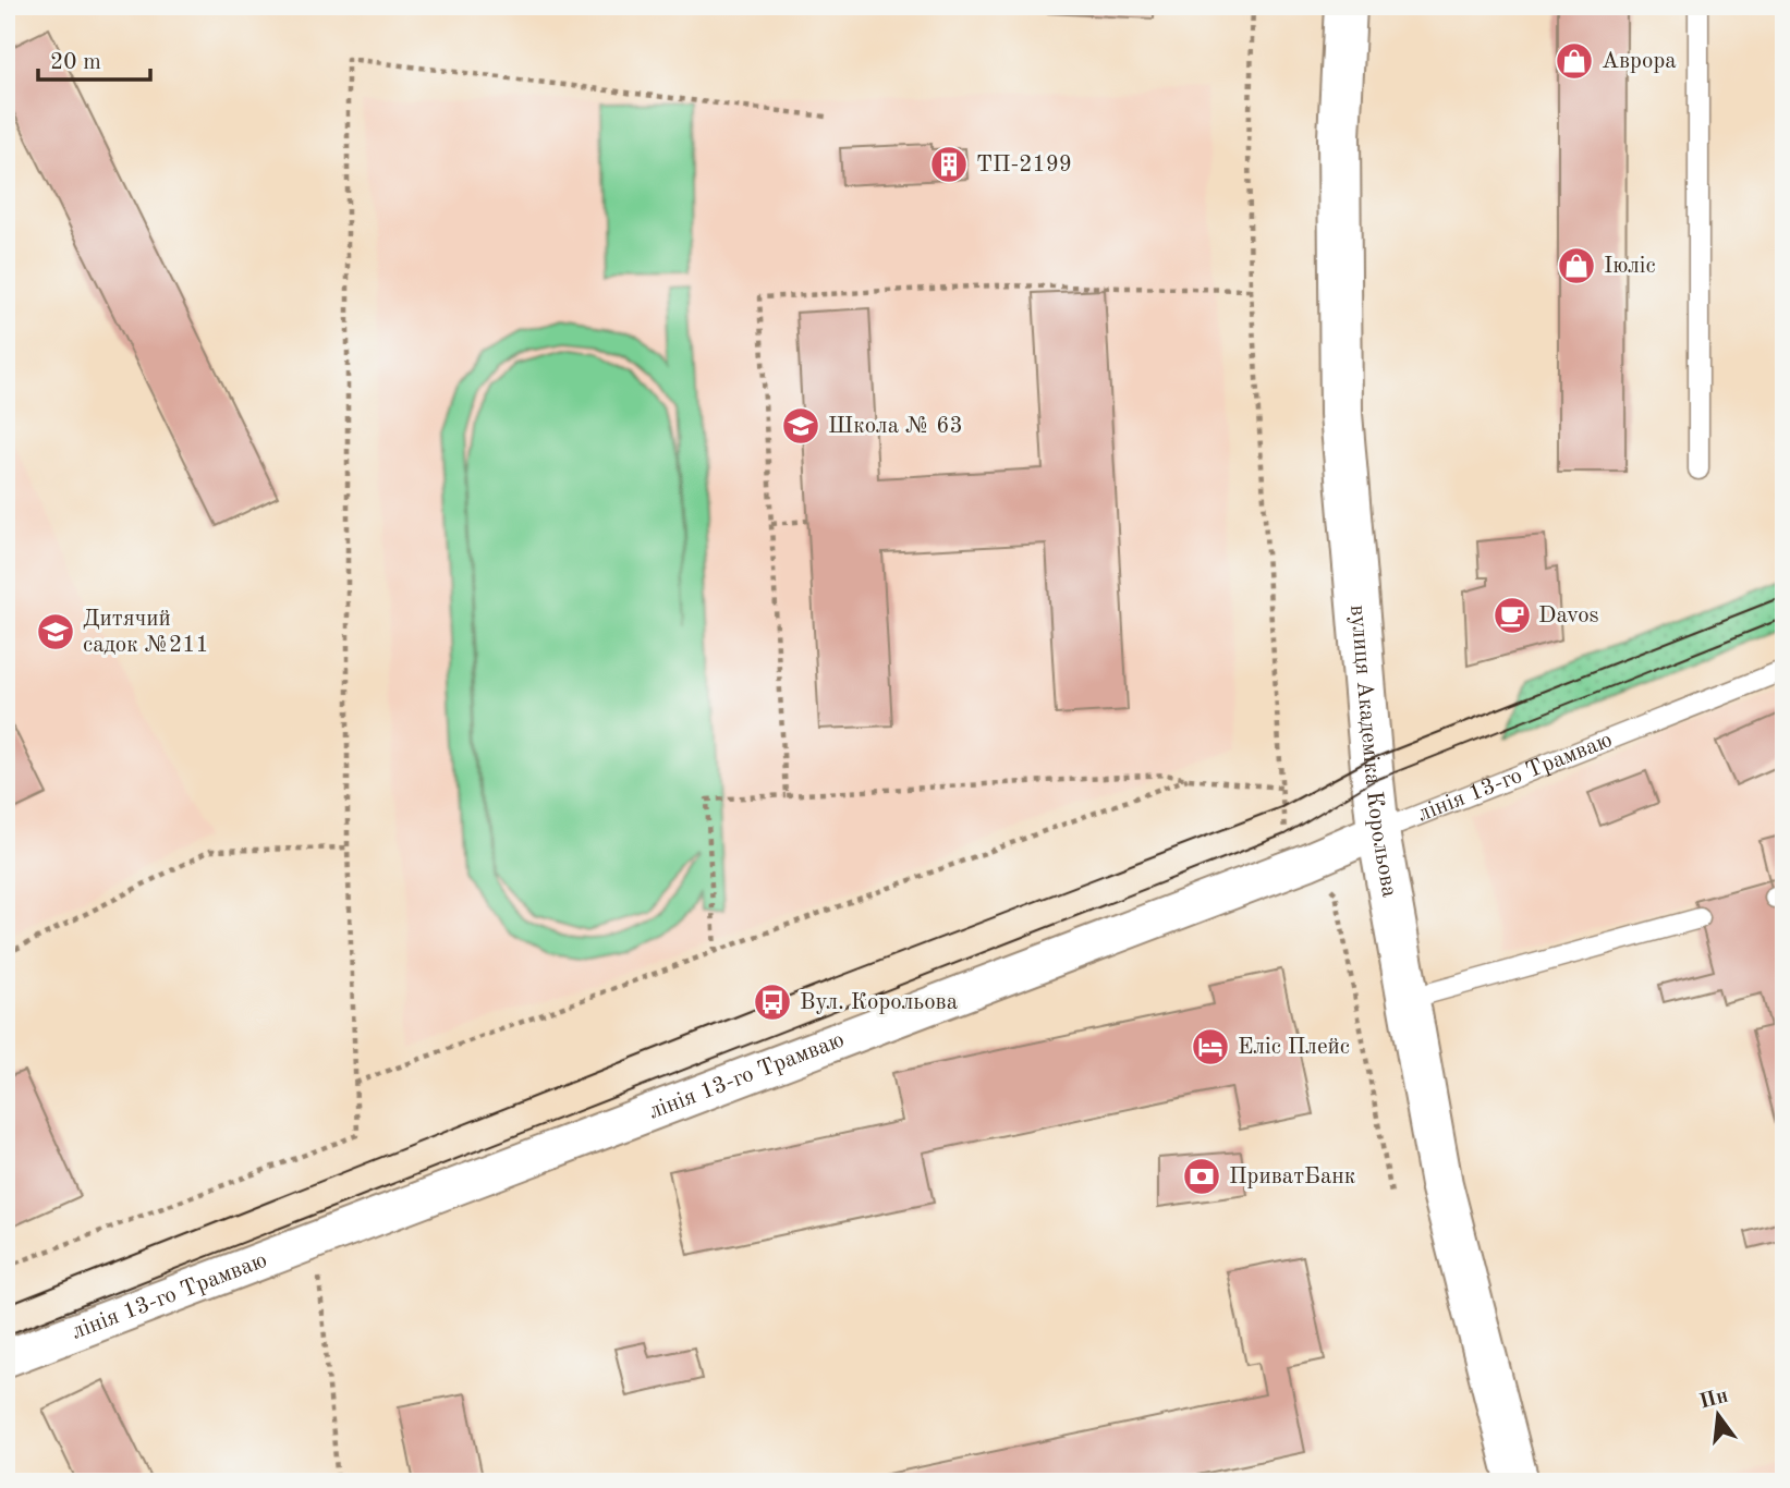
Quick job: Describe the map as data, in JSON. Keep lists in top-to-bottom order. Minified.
{"streets":{"main road":["вулиця Академіка Корольова"],"street":["лінія 13-го Трамваю"]},"crossings":[["вулиця Академіка Корольова","лінія 13-го Трамваю"]],"places":{"shop":["Аврора","Іюліс"],"building":["ТП-2199"],"school or university":["Школа № 63","Дитячий садок №211"],"cafe":["Davos"],"bus stop":["Вул. Корольова"],"hotel":["Еліс Плейс"],"bank":["ПриватБанк"]},"scale_bar":"20 m","north":"top"}
